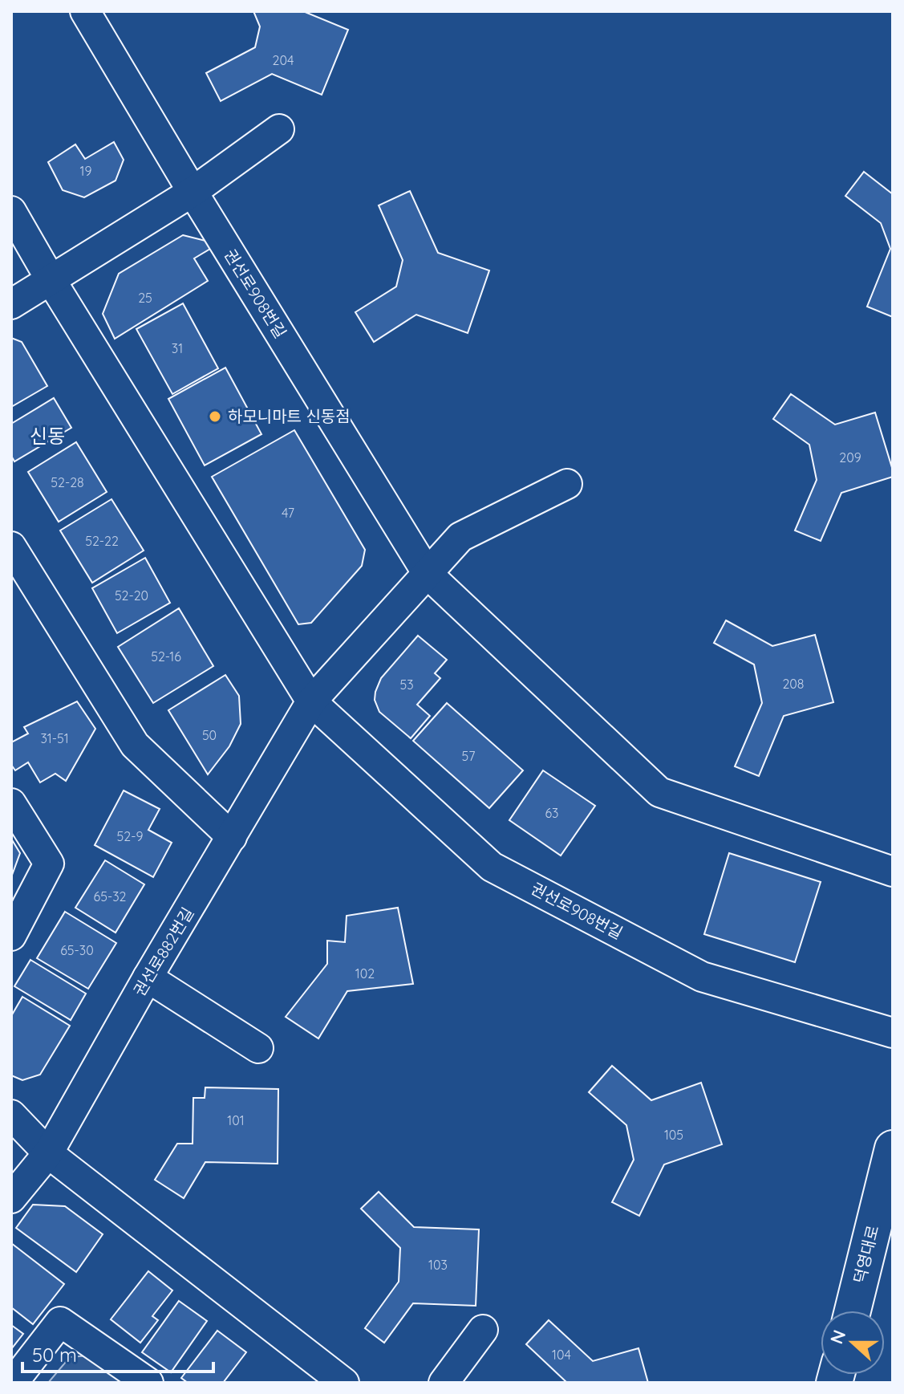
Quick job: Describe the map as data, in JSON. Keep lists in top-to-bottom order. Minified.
{"streets":{"main road":["덕영대로"],"street":["권선로908번길","권선로882번길"]},"crossings":[["권선로908번길","권선로882번길"]],"districts":["신동"],"places":["하모니마트 신동점"],"house_numbers":["204","19","25","31","209","52-28","47","52-22","52-20","52-16","208","53","50","31-51","57","63","52-9","65-32","65-30","102","101","105","103","104"],"scale_bar":"50 m","north":"left"}
